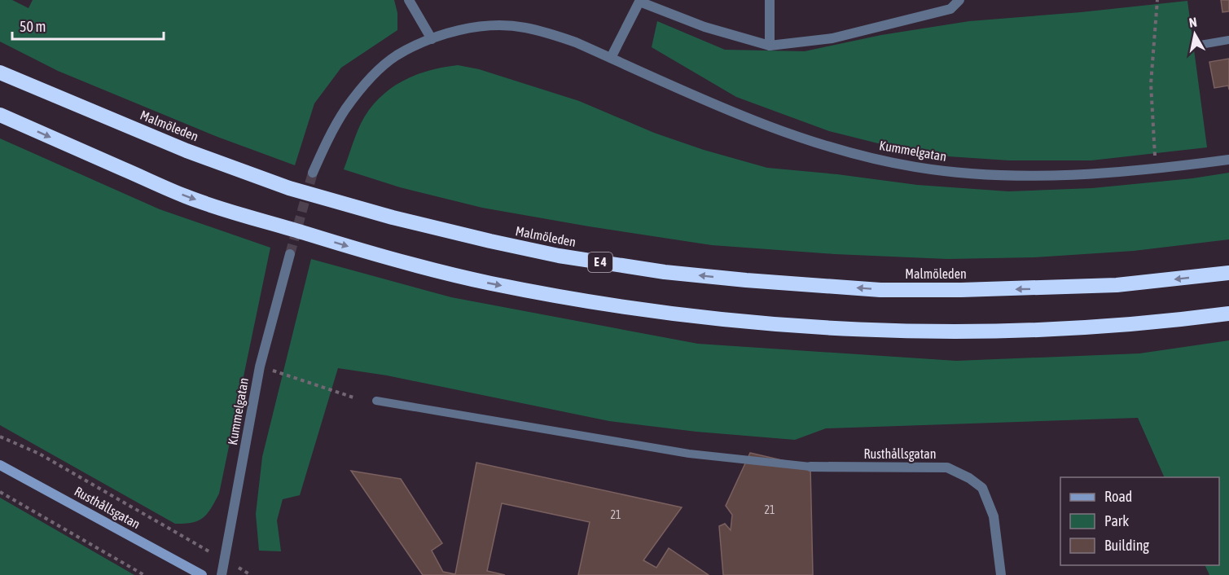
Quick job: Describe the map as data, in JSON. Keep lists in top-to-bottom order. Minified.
{"streets":{"highway":["Malmöleden","E 4"],"main road":["Rusthållsgatan"],"street":["Kummelgatan"]},"house_numbers":["21","21"],"legend":["Road","Park","Building"],"scale_bar":"50 m","north":"top"}
